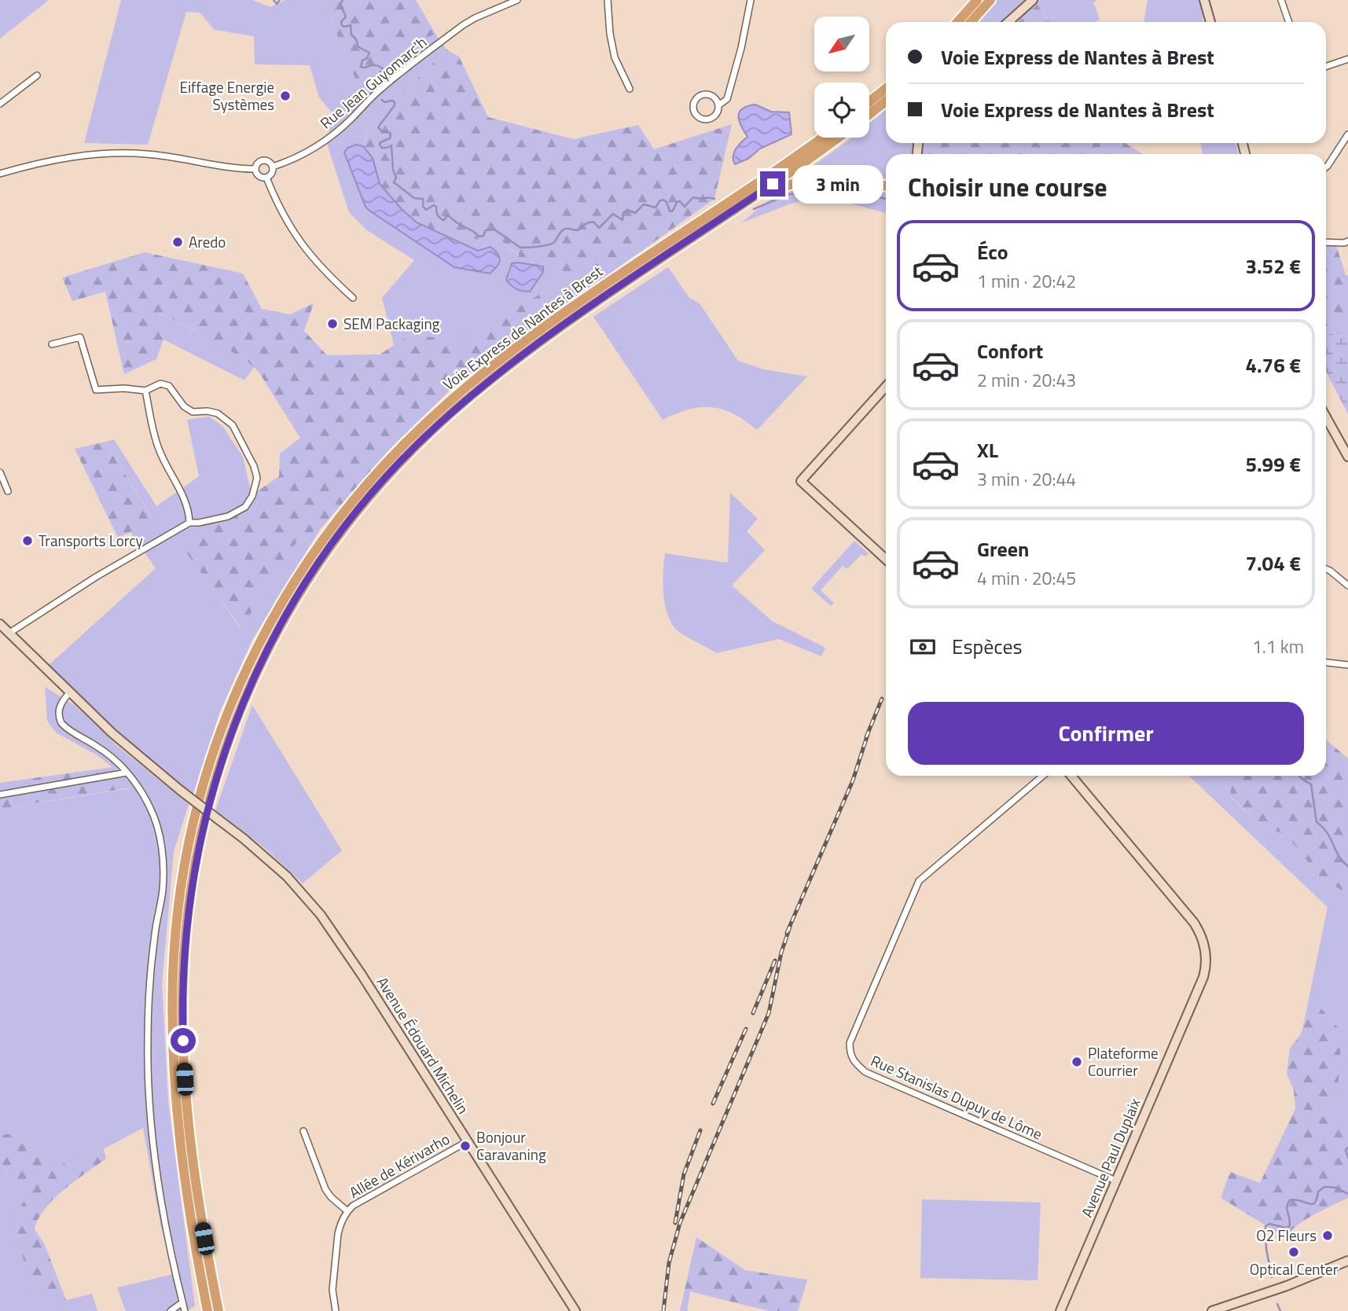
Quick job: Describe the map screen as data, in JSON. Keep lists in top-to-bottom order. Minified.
{"streets":{"highway":["Voie Express de Nantes à Brest"],"main road":["Avenue Édouard Michelin","Avenue Paul Duplaix"],"street":["Rue Jean Guyomarc'h","Rue Stanislas Dupuy de Lôme","Allée de Kérivarho"]},"crossings":[["Avenue Édouard Michelin","Allée de Kérivarho"],["Rue Stanislas Dupuy de Lôme","Avenue Paul Duplaix"]],"places":["Eiffage Energie Systèmes","Aredo","SEM Packaging","Transports Lorcy","Plateforme Courrier","Bonjour Caravaning","O2 Fleurs","Optical Center"],"north":"bottom left","page":{"banner":["Voie Express de Nantes à Brest","Voie Express de Nantes à Brest"],"heading":"Choisir une course","bubble":"3 min","list":[{"name":"Éco","note":"1 min · 20:42","value":"3.52 €"},{"name":"Confort","note":"2 min · 20:43","value":"4.76 €"},{"name":"XL","note":"3 min · 20:44","value":"5.99 €"},{"name":"Green","note":"4 min · 20:45","value":"7.04 €"}],"pay":["Espèces","1.1 km"],"buttons":"Confirmer"}}
